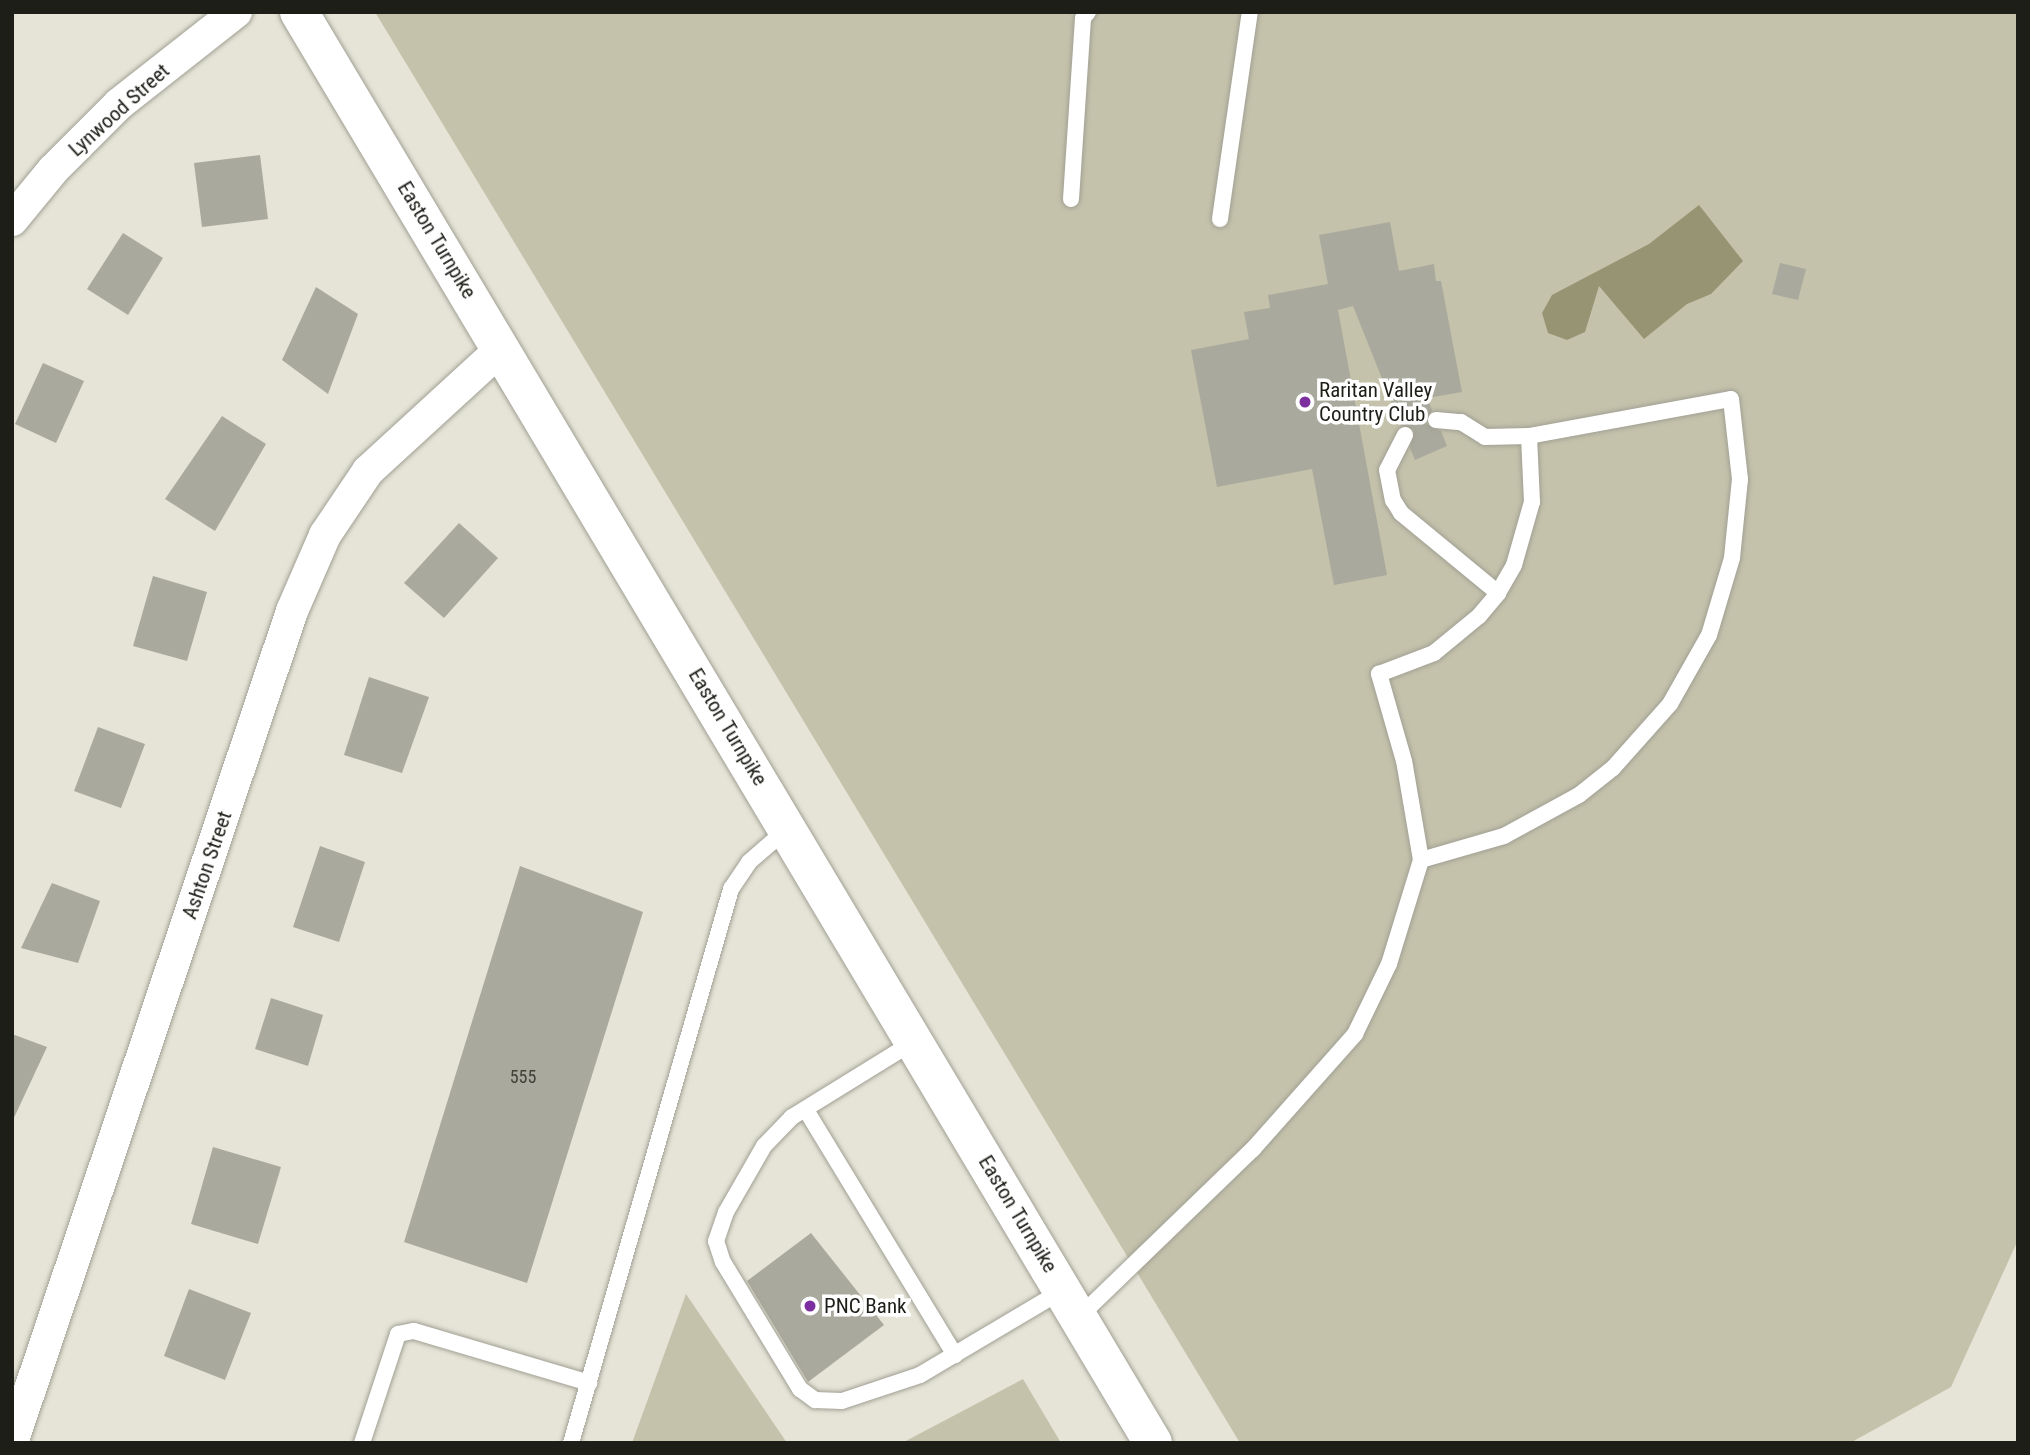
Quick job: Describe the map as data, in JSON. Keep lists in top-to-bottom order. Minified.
{"streets":{"main road":["Easton Turnpike"],"street":["Lynwood Street","Ashton Street"]},"crossings":[["Easton Turnpike","Ashton Street"]],"places":["Raritan Valley Country Club","PNC Bank"],"house_numbers":["555"]}
